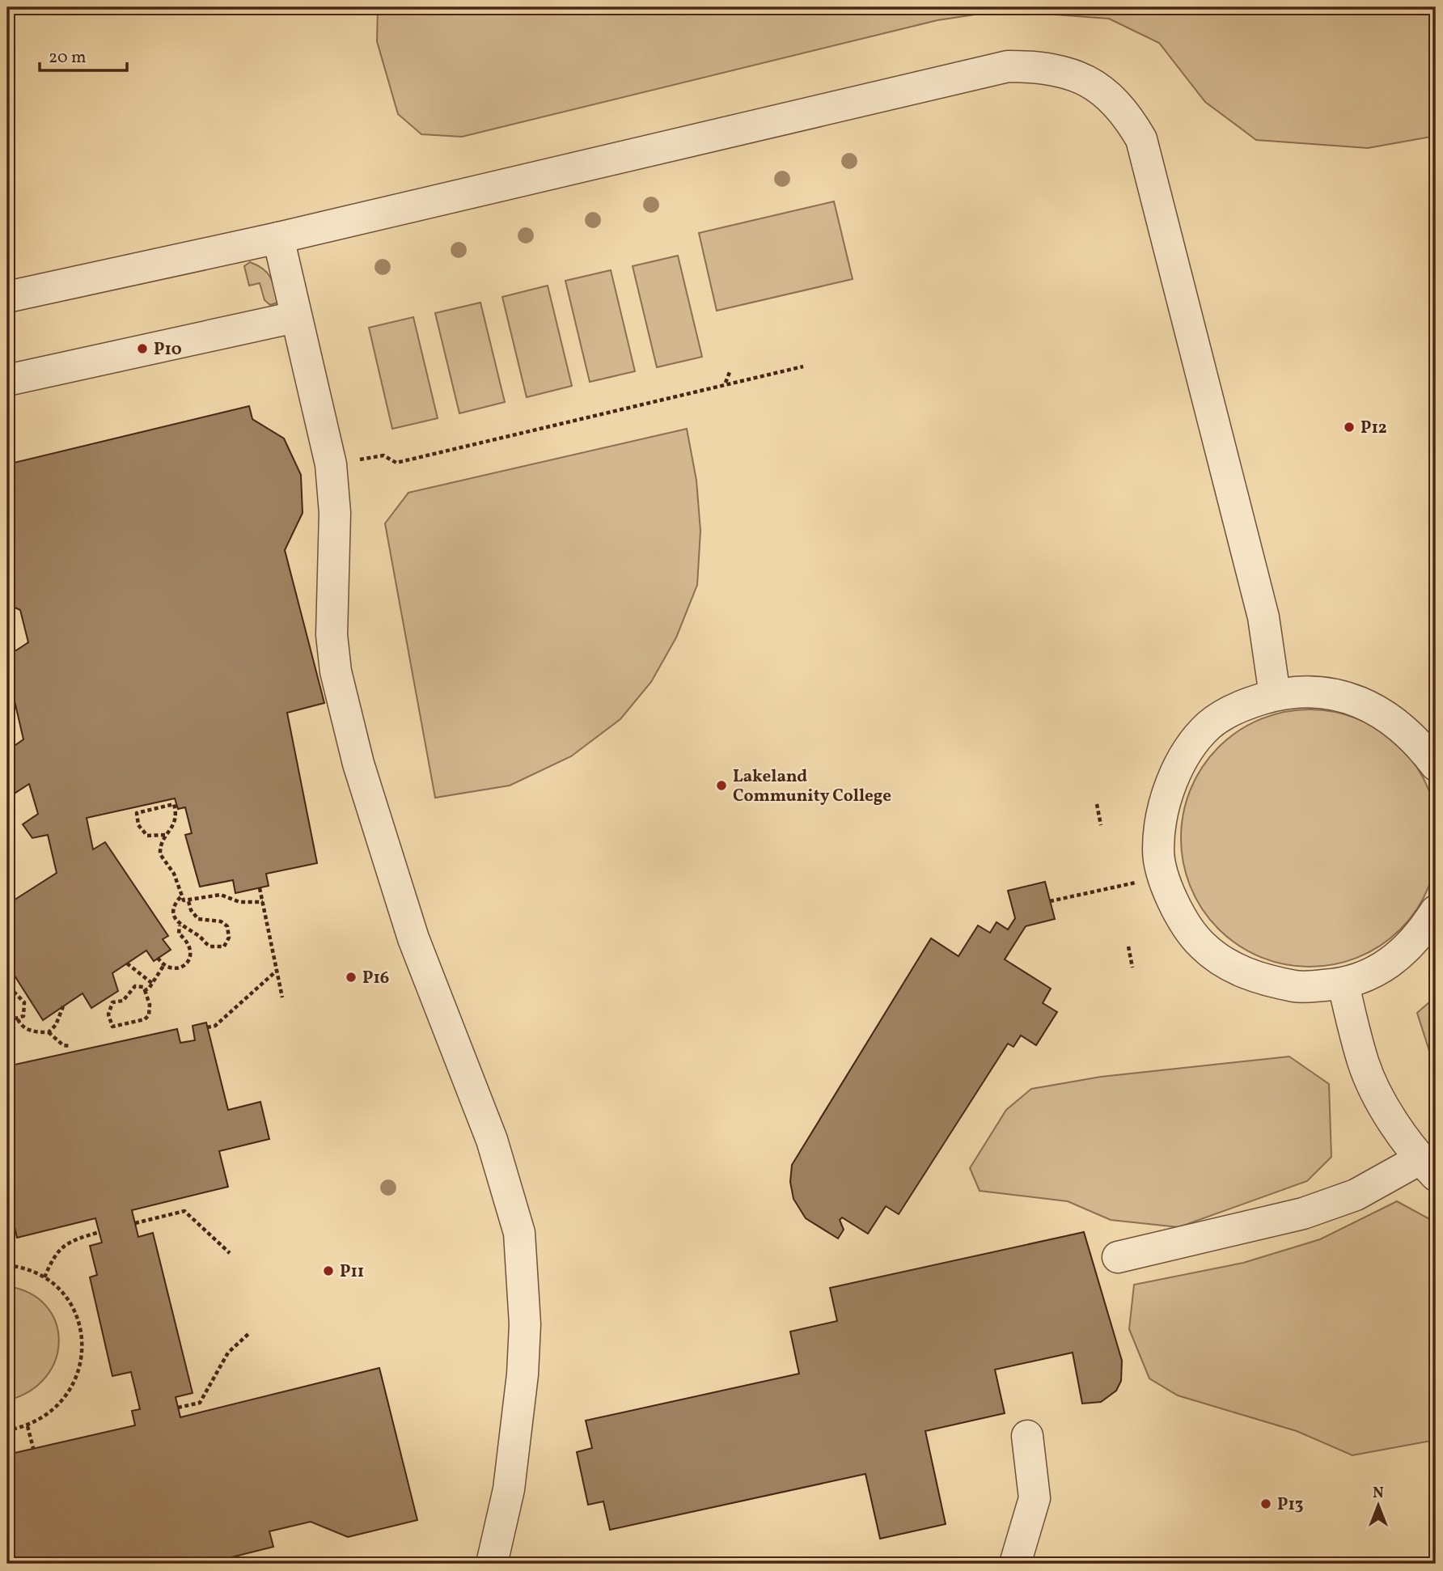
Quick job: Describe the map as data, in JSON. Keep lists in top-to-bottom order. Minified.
{"places":["P10","P12","Lakeland Community College","P16","P11","P13"],"scale_bar":"20 m","north":"top"}
